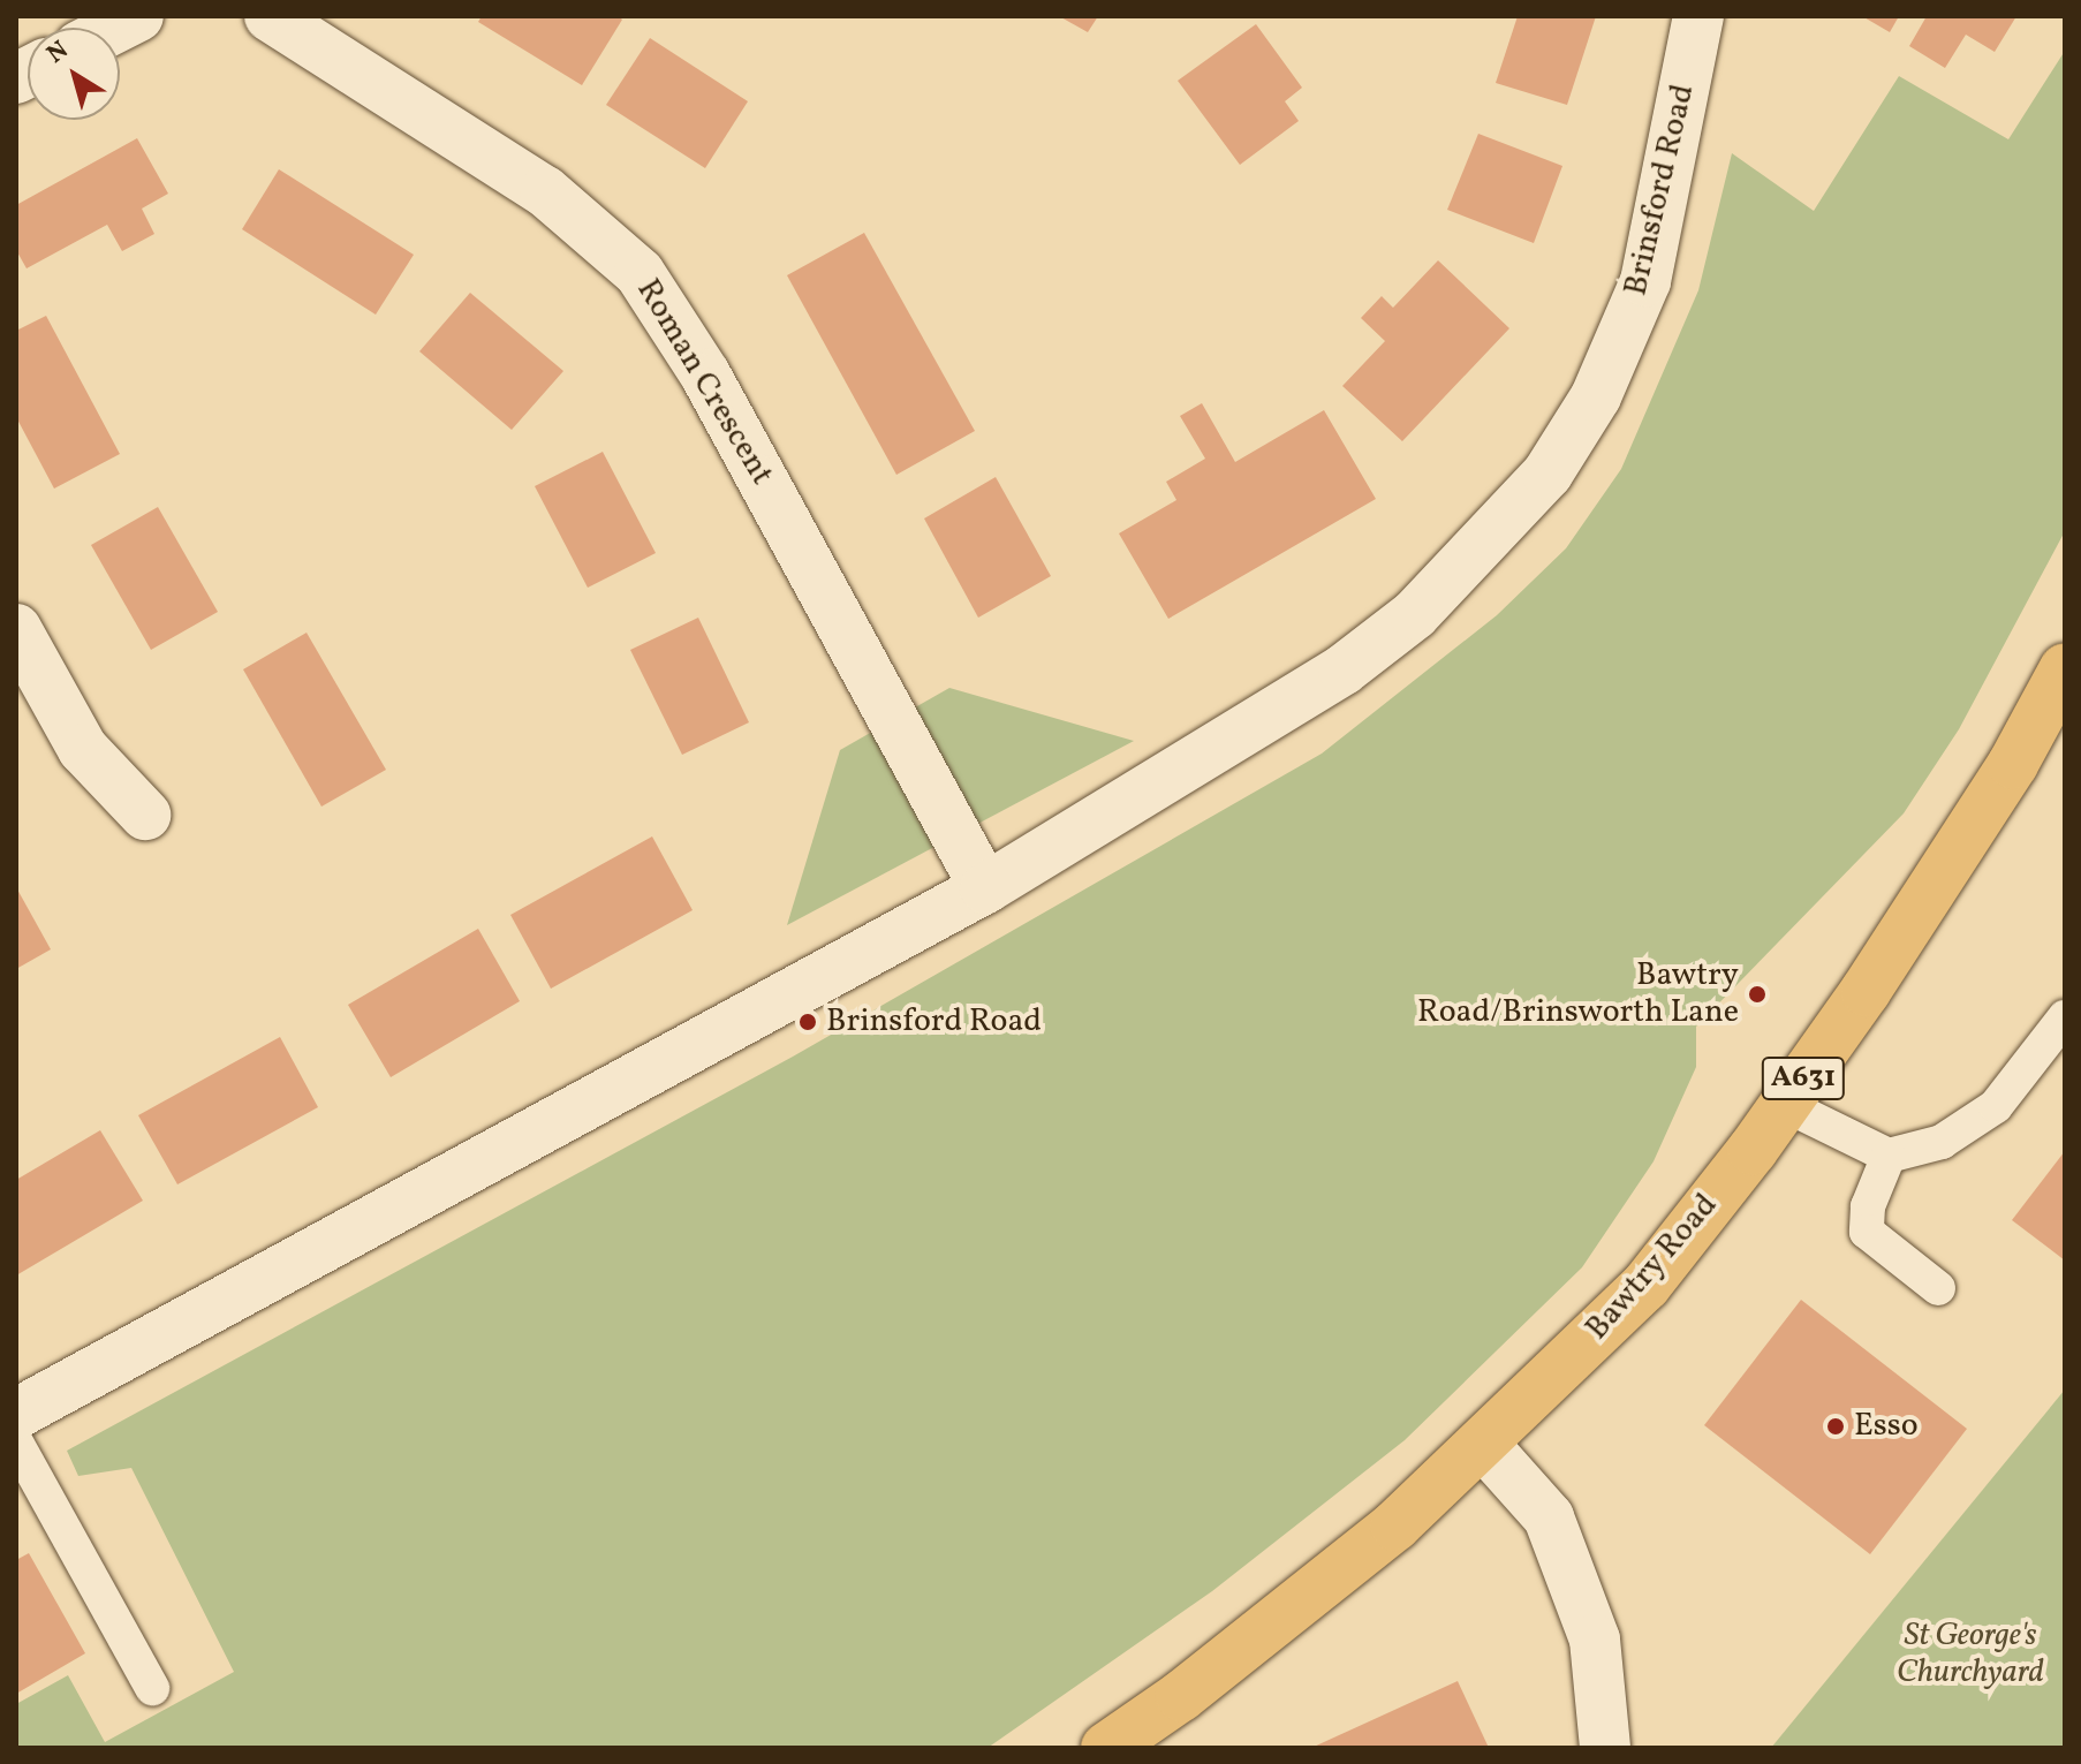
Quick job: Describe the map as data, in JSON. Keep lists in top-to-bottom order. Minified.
{"streets":{"main road":["A631","Bawtry Road"],"street":["Brinsford Road","Roman Crescent"]},"crossings":[["Brinsford Road","Roman Crescent"]],"parks":["St George's Churchyard"],"places":["Bawtry Road/Brinsworth Lane","Brinsford Road","Esso"],"north":"top left"}
